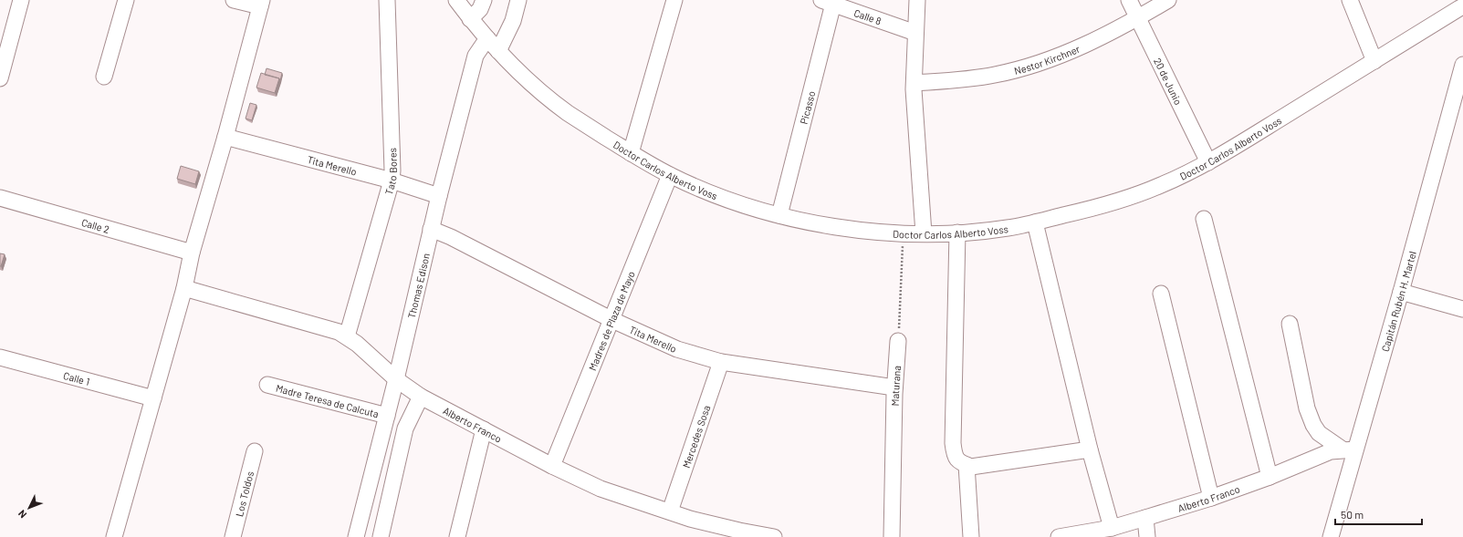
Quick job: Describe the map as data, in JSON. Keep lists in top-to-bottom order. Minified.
{"streets":{"street":["Calle 8","Nestor Kirchner","20 de Junio","Picasso","Doctor Carlos Alberto Voss","Tita Merello","Tato Bores","Calle 2","Thomas Edison","Capitán Rubén H. Martel","Madres de Plaza de Mayo","Calle 1","Maturana","Madre Teresa de Calcuta","Alberto Franco","Mercedes Sosa","Los Toldos"]},"crossings":[["Calle 8","Picasso"],["Nestor Kirchner","20 de Junio"],["20 de Junio","Doctor Carlos Alberto Voss"],["Picasso","Doctor Carlos Alberto Voss"],["Doctor Carlos Alberto Voss","Thomas Edison"],["Doctor Carlos Alberto Voss","Madres de Plaza de Mayo"],["Tita Merello","Tato Bores"],["Tita Merello","Thomas Edison"],["Tita Merello","Madres de Plaza de Mayo"],["Tita Merello","Maturana"],["Tita Merello","Mercedes Sosa"],["Tato Bores","Alberto Franco"],["Thomas Edison","Madre Teresa de Calcuta"],["Thomas Edison","Alberto Franco"],["Capitán Rubén H. Martel","Alberto Franco"],["Madres de Plaza de Mayo","Alberto Franco"],["Alberto Franco","Mercedes Sosa"]],"scale_bar":"50 m","north":"bottom left"}
